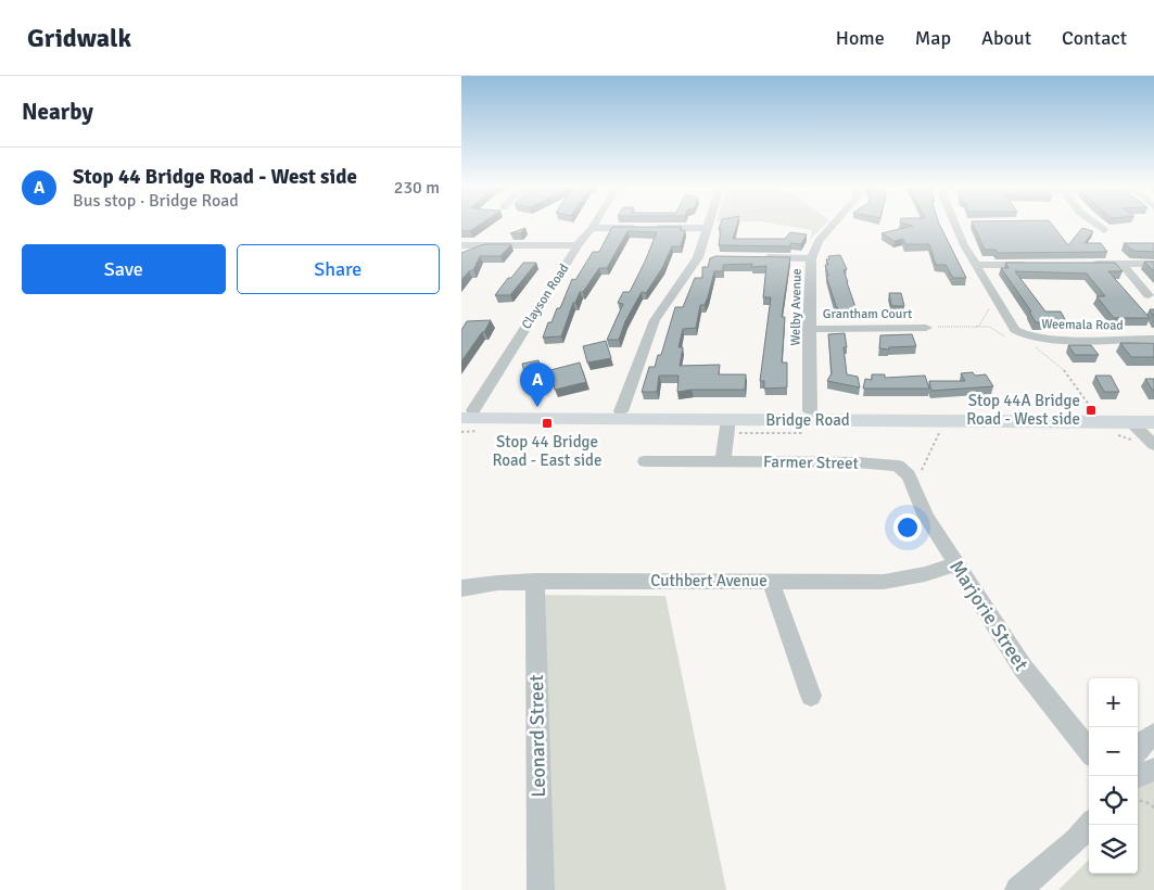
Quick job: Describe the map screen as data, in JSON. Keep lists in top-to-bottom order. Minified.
{"streets":{"main road":["Bridge Road"],"street":["Clayson Road","Welby Avenue","Grantham Court","Weemala Road","Farmer Street","Cuthbert Avenue","Marjorie Street","Leonard Street"]},"crossings":[["Clayson Road","Bridge Road"],["Welby Avenue","Grantham Court"],["Welby Avenue","Bridge Road"],["Farmer Street","Marjorie Street"],["Cuthbert Avenue","Marjorie Street"],["Cuthbert Avenue","Leonard Street"]],"places":{"transit":["Stop 44A Bridge Road - West side","Stop 44 Bridge Road - East side"]},"page":{"header":"Gridwalk","nav":["Home","Map","About","Contact"],"heading":"Nearby","list":[{"mark":"A","name":"Stop 44 Bridge Road - West side","note":"Bus stop · Bridge Road","value":"230 m"}],"buttons":["Save","Share"],"pins":"A","map_buttons":["+","−"]}}
